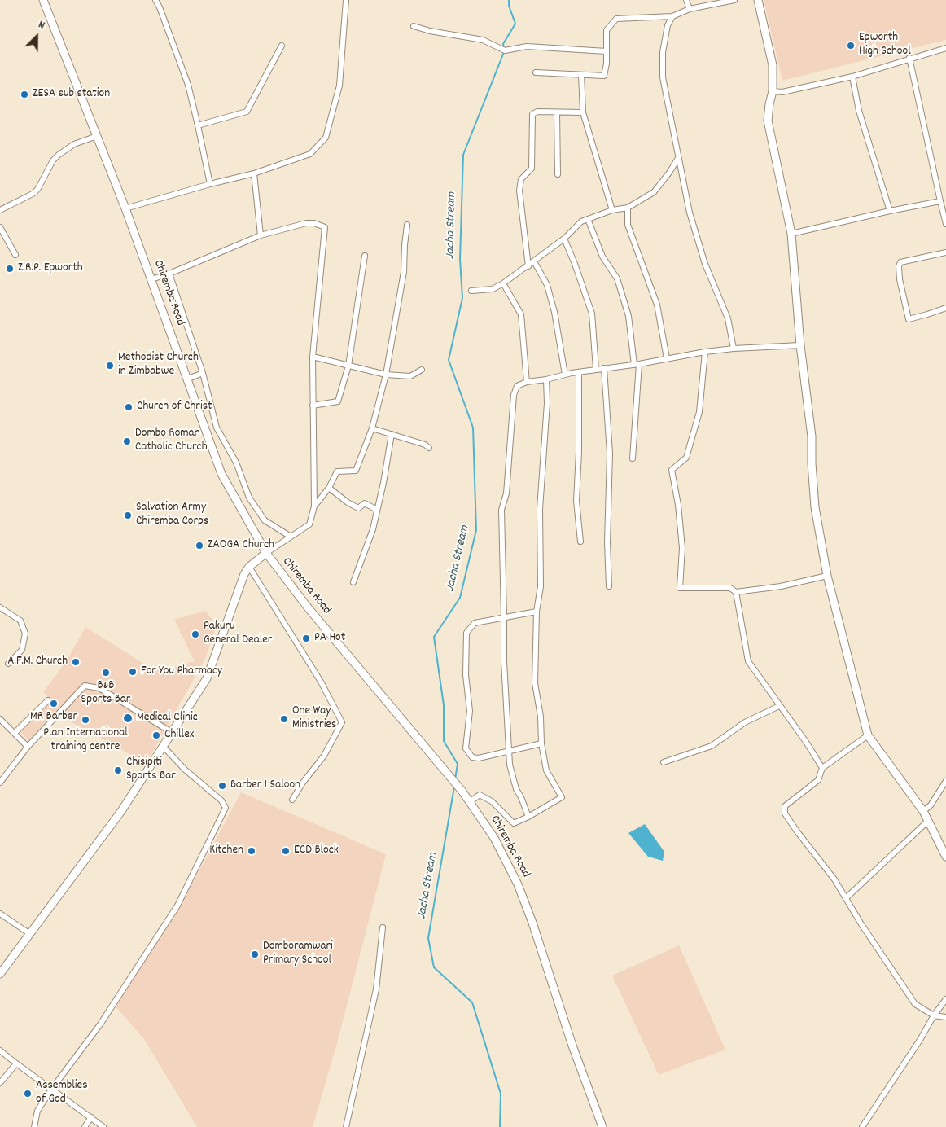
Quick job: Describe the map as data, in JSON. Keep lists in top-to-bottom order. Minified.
{"streets":{"street":["Chiremba Road"]},"water":["Jacha Stream"],"places":["Epworth High School","ZESA sub station","Z.R.P. Epworth","Methodist Church in Zimbabwe","Church of Christ","Dombo Roman Catholic Church","Salvation Army Chiremba Corps","ZAOGA Church","Pakuru General Dealer","PA Hot","A.F.M. Church","For You Pharmacy","B&B Sports Bar","MR Barber","Medical Clinic","One Way Ministries","Plan International training centre","Chillex","Chisipiti Sports Bar","Barber 1 Saloon","Kitchen","ECD Block","Domboramwari Primary School","Assemblies of God"],"north":"top right"}
